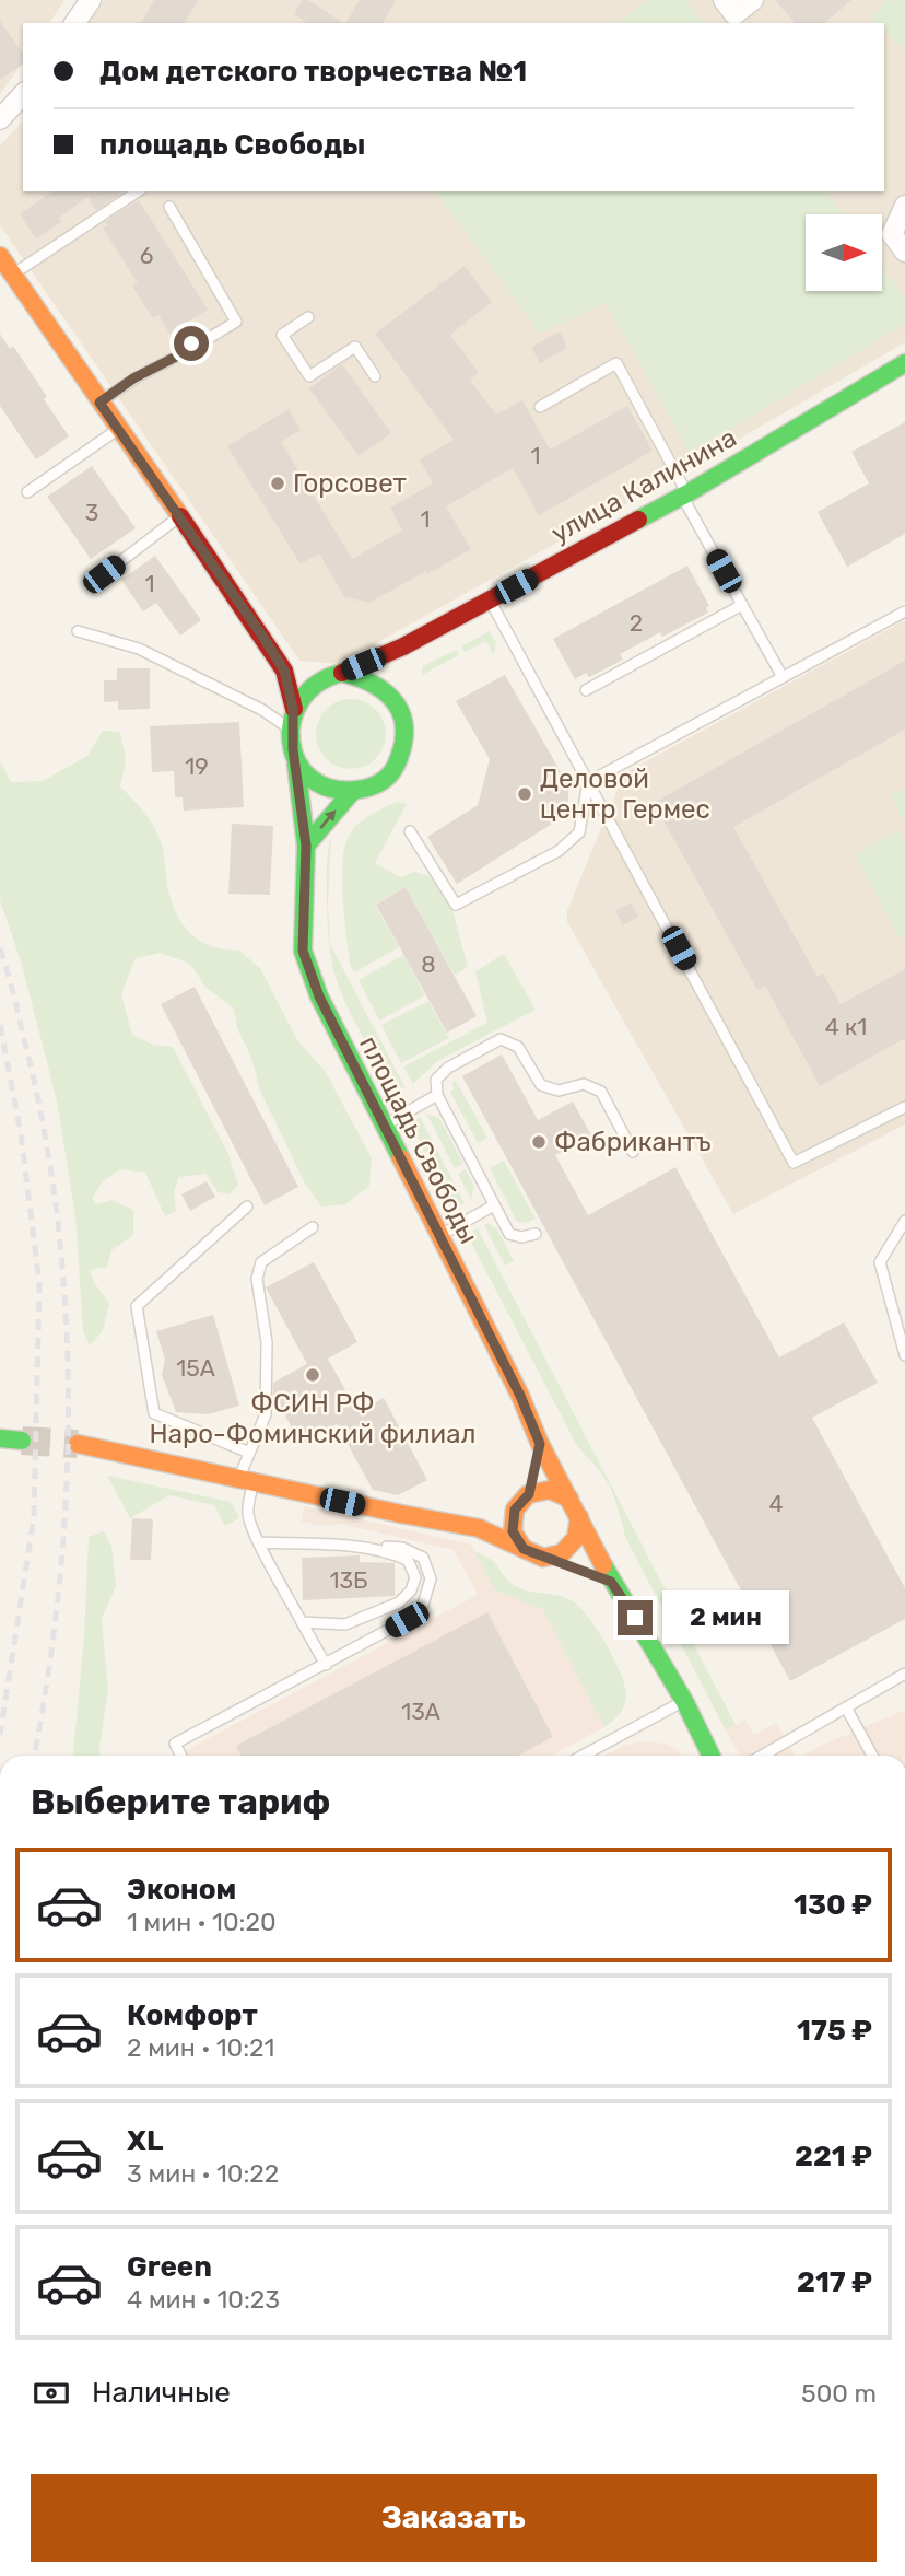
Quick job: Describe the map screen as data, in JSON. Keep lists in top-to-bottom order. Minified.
{"streets":{"main road":["улица Калинина","площадь Свободы"]},"crossings":[["улица Калинина","площадь Свободы"]],"places":["Горсовет","Деловой центр Гермес","Фабрикантъ","ФСИН РФ Наро-Фоминский филиал"],"house_numbers":["6","1","3","1","1","2","19","8","4 к1","15А","4","13Б","13А"],"north":"right","page":{"banner":["Дом детского творчества №1","площадь Свободы"],"bubble":"2 мин","heading":"Выберите тариф","list":[{"name":"Эконом","note":"1 мин · 10:20","value":"130 ₽"},{"name":"Комфорт","note":"2 мин · 10:21","value":"175 ₽"},{"name":"XL","note":"3 мин · 10:22","value":"221 ₽"},{"name":"Green","note":"4 мин · 10:23","value":"217 ₽"}],"pay":["Наличные","500 m"],"buttons":"Заказать"}}
